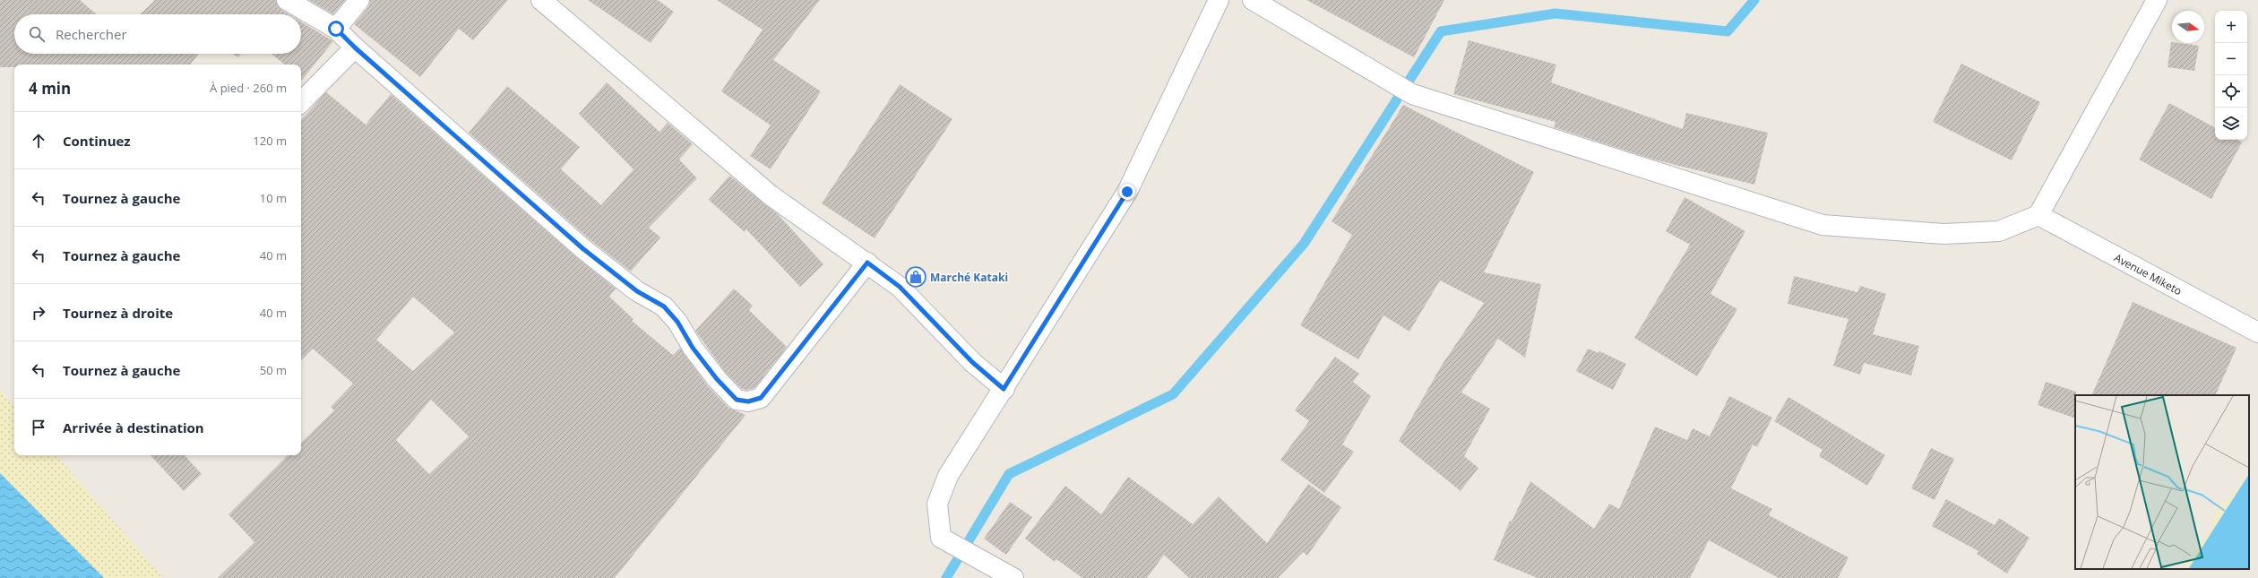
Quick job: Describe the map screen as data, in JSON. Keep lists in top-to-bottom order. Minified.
{"streets":{"street":["Avenue Miketo"]},"places":{"shop":["Marché Kataki"]},"north":"right","page":{"map_buttons":["+","−"],"search":"Rechercher","heading":["4 min","À pied · 260 m"],"list":[["Continuez","120 m"],["Tournez à gauche","10 m"],["Tournez à gauche","40 m"],["Tournez à droite","40 m"],["Tournez à gauche","50 m"],"Arrivée à destination"]}}
